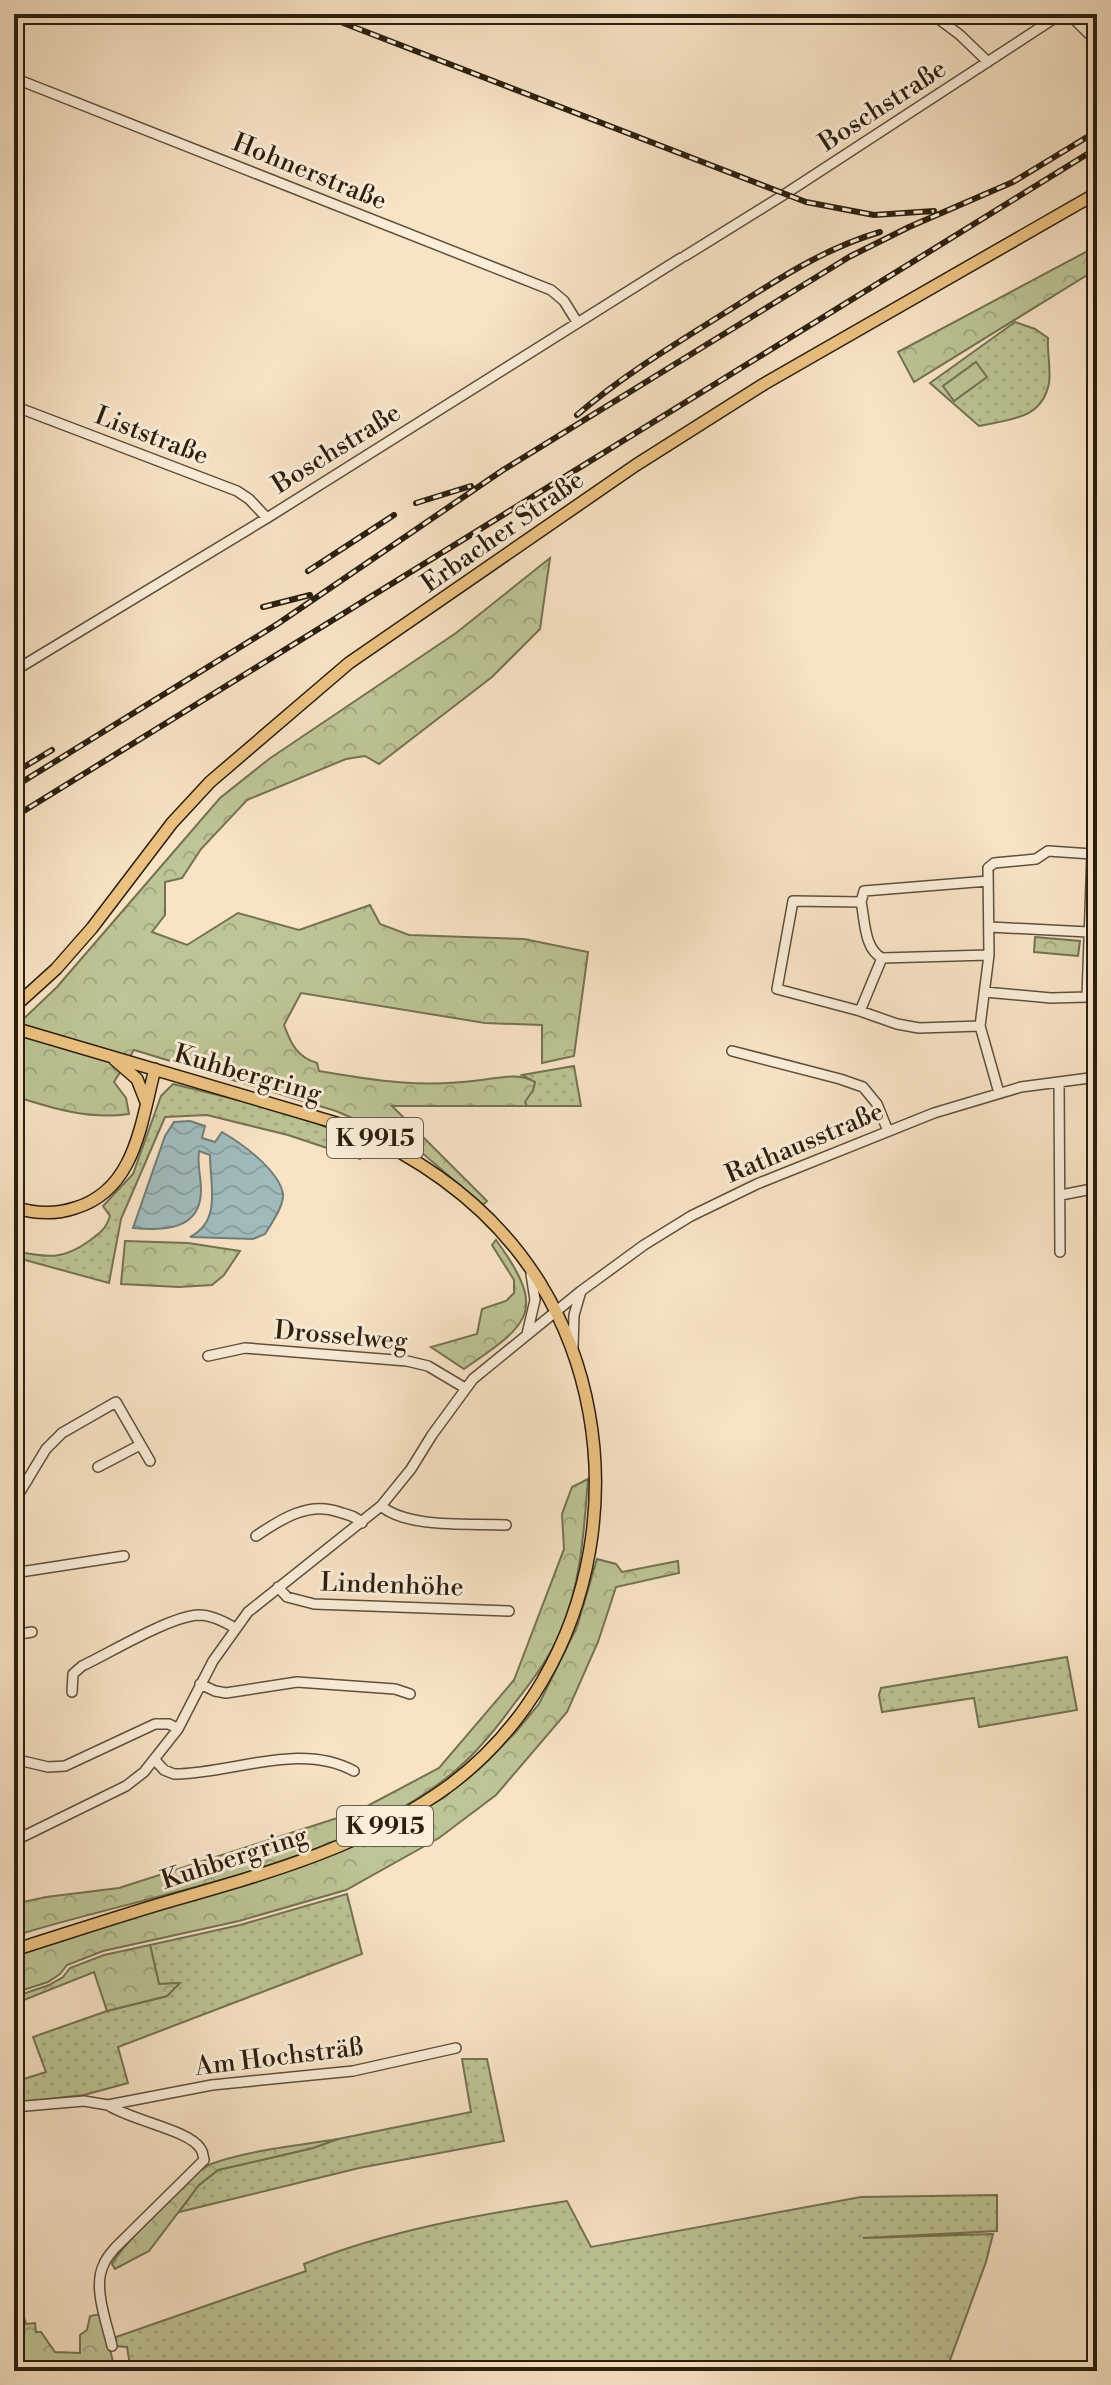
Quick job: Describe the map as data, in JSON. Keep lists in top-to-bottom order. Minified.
{"streets":{"main road":["Erbacher Straße","Kuhbergring","K 9915"],"street":["Boschstraße","Hohnerstraße","Liststraße","Rathausstraße","Drosselweg","Lindenhöhe","Am Hochsträß"]},"crossings":[["Boschstraße","Hohnerstraße"],["Boschstraße","Liststraße"],["Kuhbergring","Rathausstraße"],["Rathausstraße","Lindenhöhe"],["Drosselweg","Lindenhöhe"]]}
